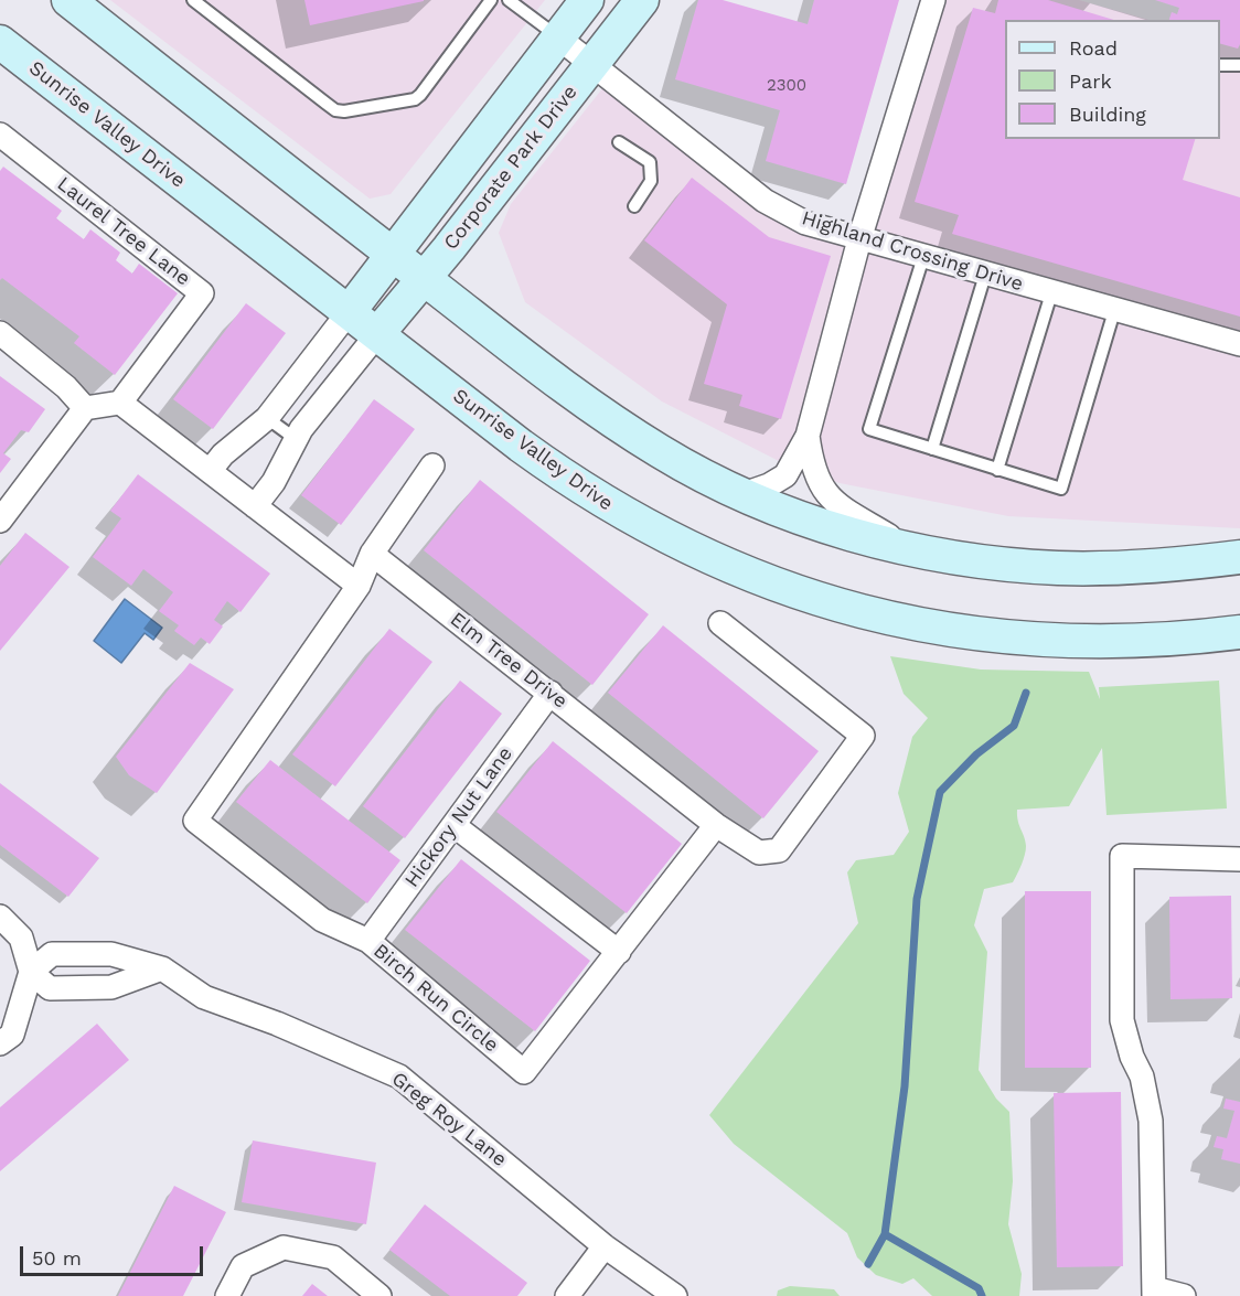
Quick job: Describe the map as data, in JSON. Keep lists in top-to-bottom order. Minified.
{"streets":{"main road":["Sunrise Valley Drive","Corporate Park Drive"],"street":["Laurel Tree Lane","Highland Crossing Drive","Elm Tree Drive","Hickory Nut Lane","Birch Run Circle","Greg Roy Lane"]},"crossings":[["Sunrise Valley Drive","Corporate Park Drive"],["Corporate Park Drive","Highland Crossing Drive"],["Elm Tree Drive","Hickory Nut Lane"],["Elm Tree Drive","Birch Run Circle"],["Hickory Nut Lane","Birch Run Circle"]],"house_numbers":["2300"],"legend":["Road","Park","Building"],"scale_bar":"50 m"}
